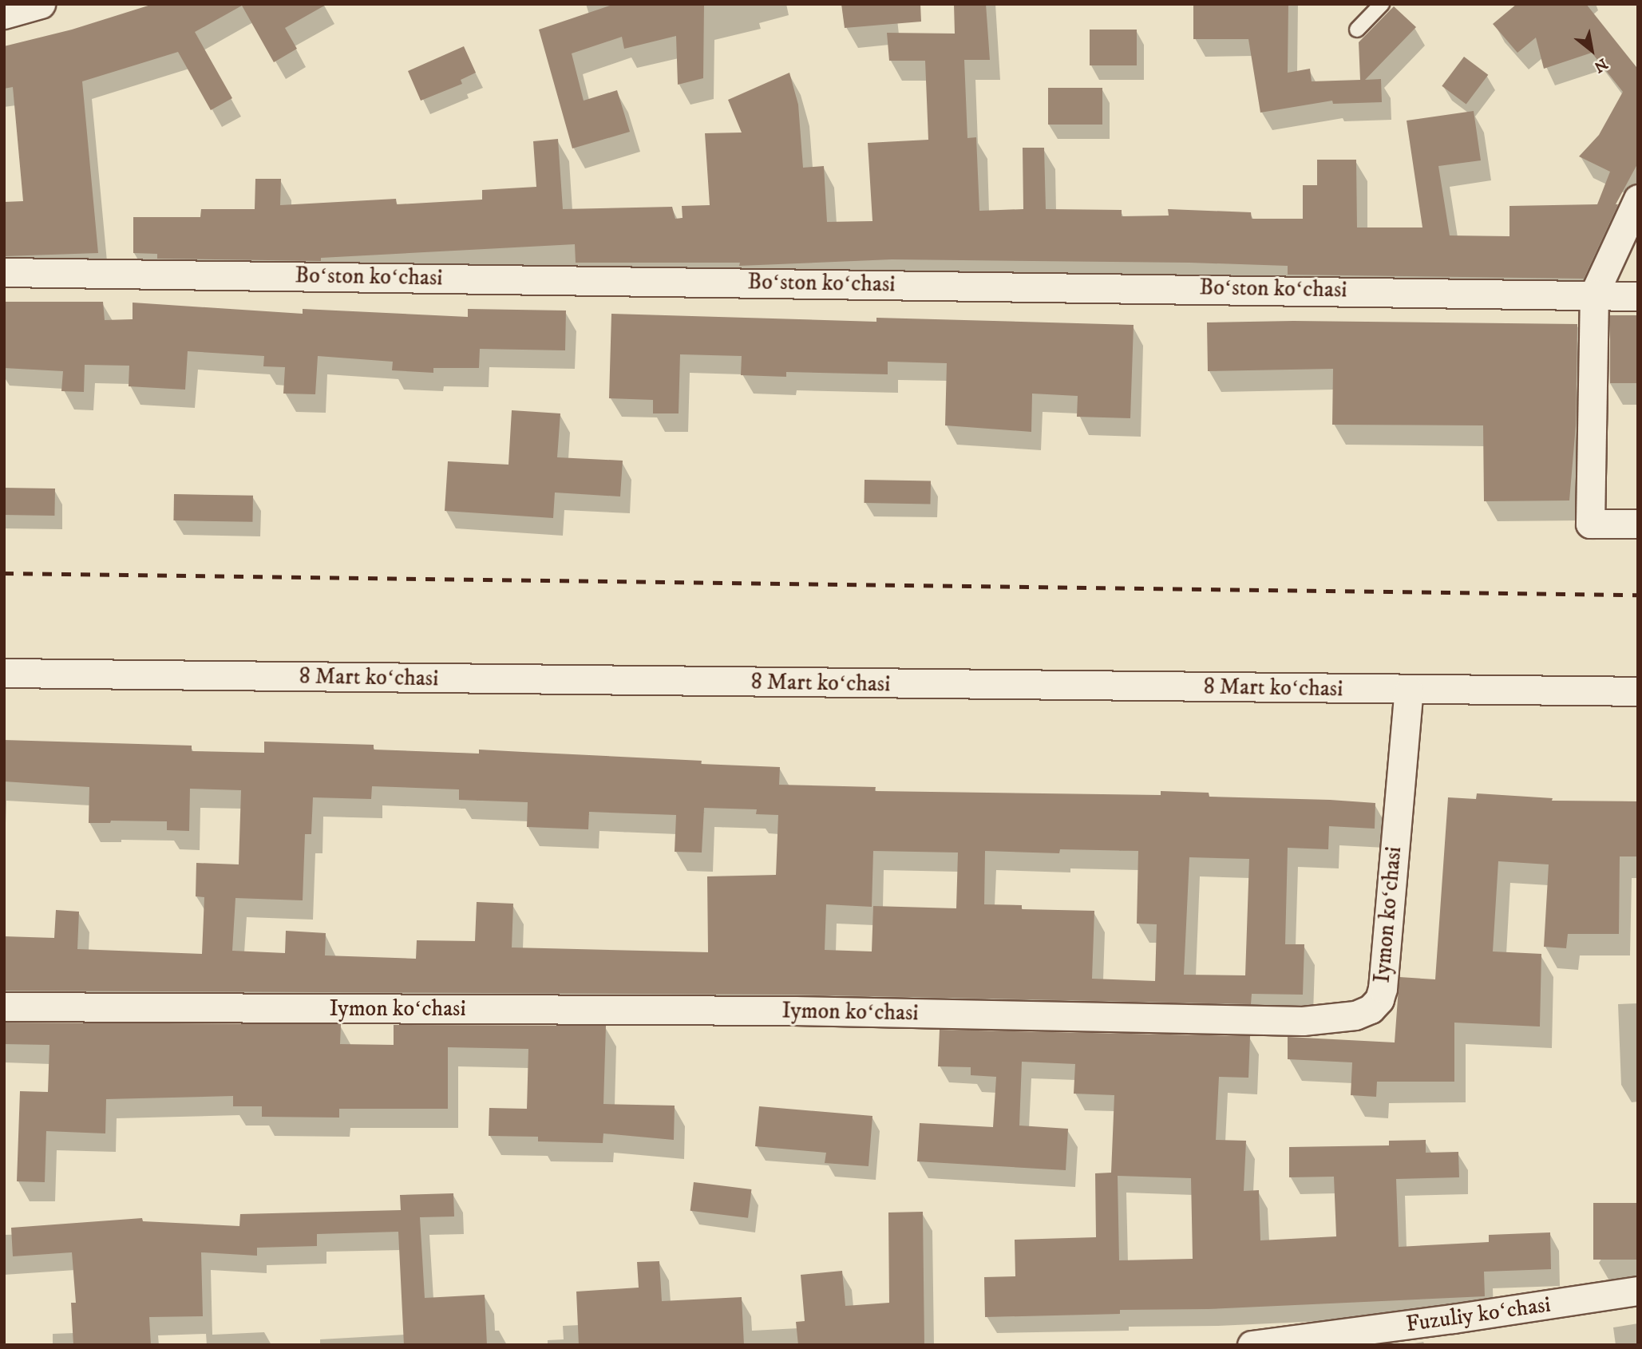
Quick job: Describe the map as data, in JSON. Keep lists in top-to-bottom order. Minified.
{"streets":{"street":["Boʻston koʻchasi","8 Mart koʻchasi","Iymon koʻchasi","Fuzuliy koʻchasi"]},"crossings":[["8 Mart koʻchasi","Iymon koʻchasi"]],"north":"bottom right"}
